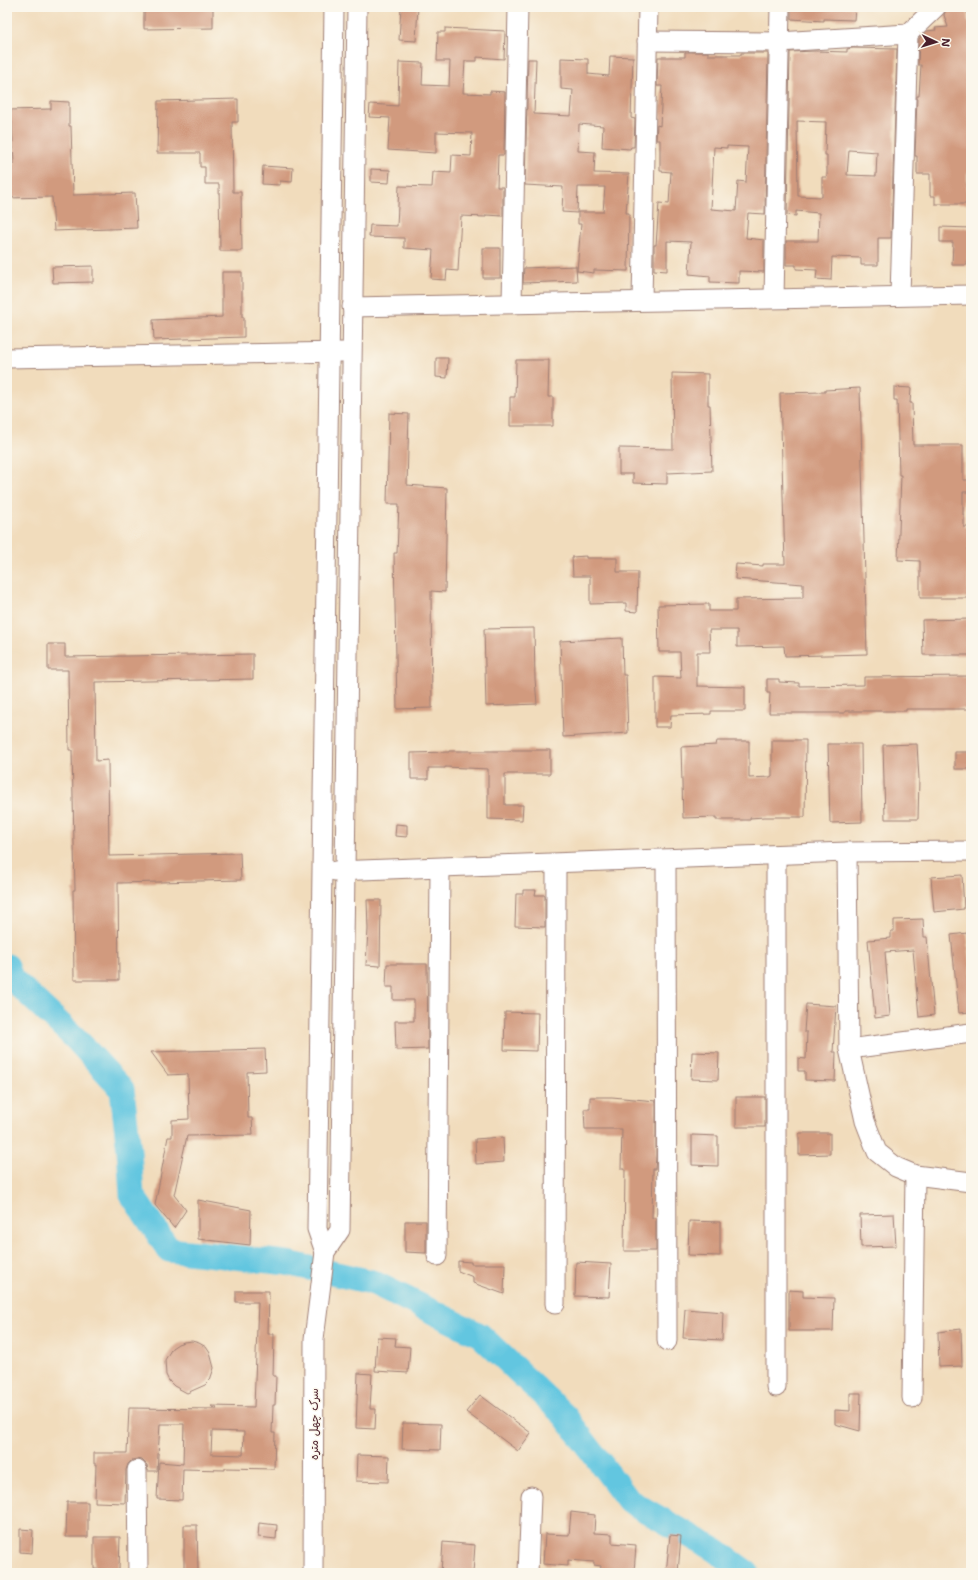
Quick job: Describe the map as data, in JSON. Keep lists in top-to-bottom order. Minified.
{"streets":{"street":["سرک چهل متره"]},"north":"right"}
